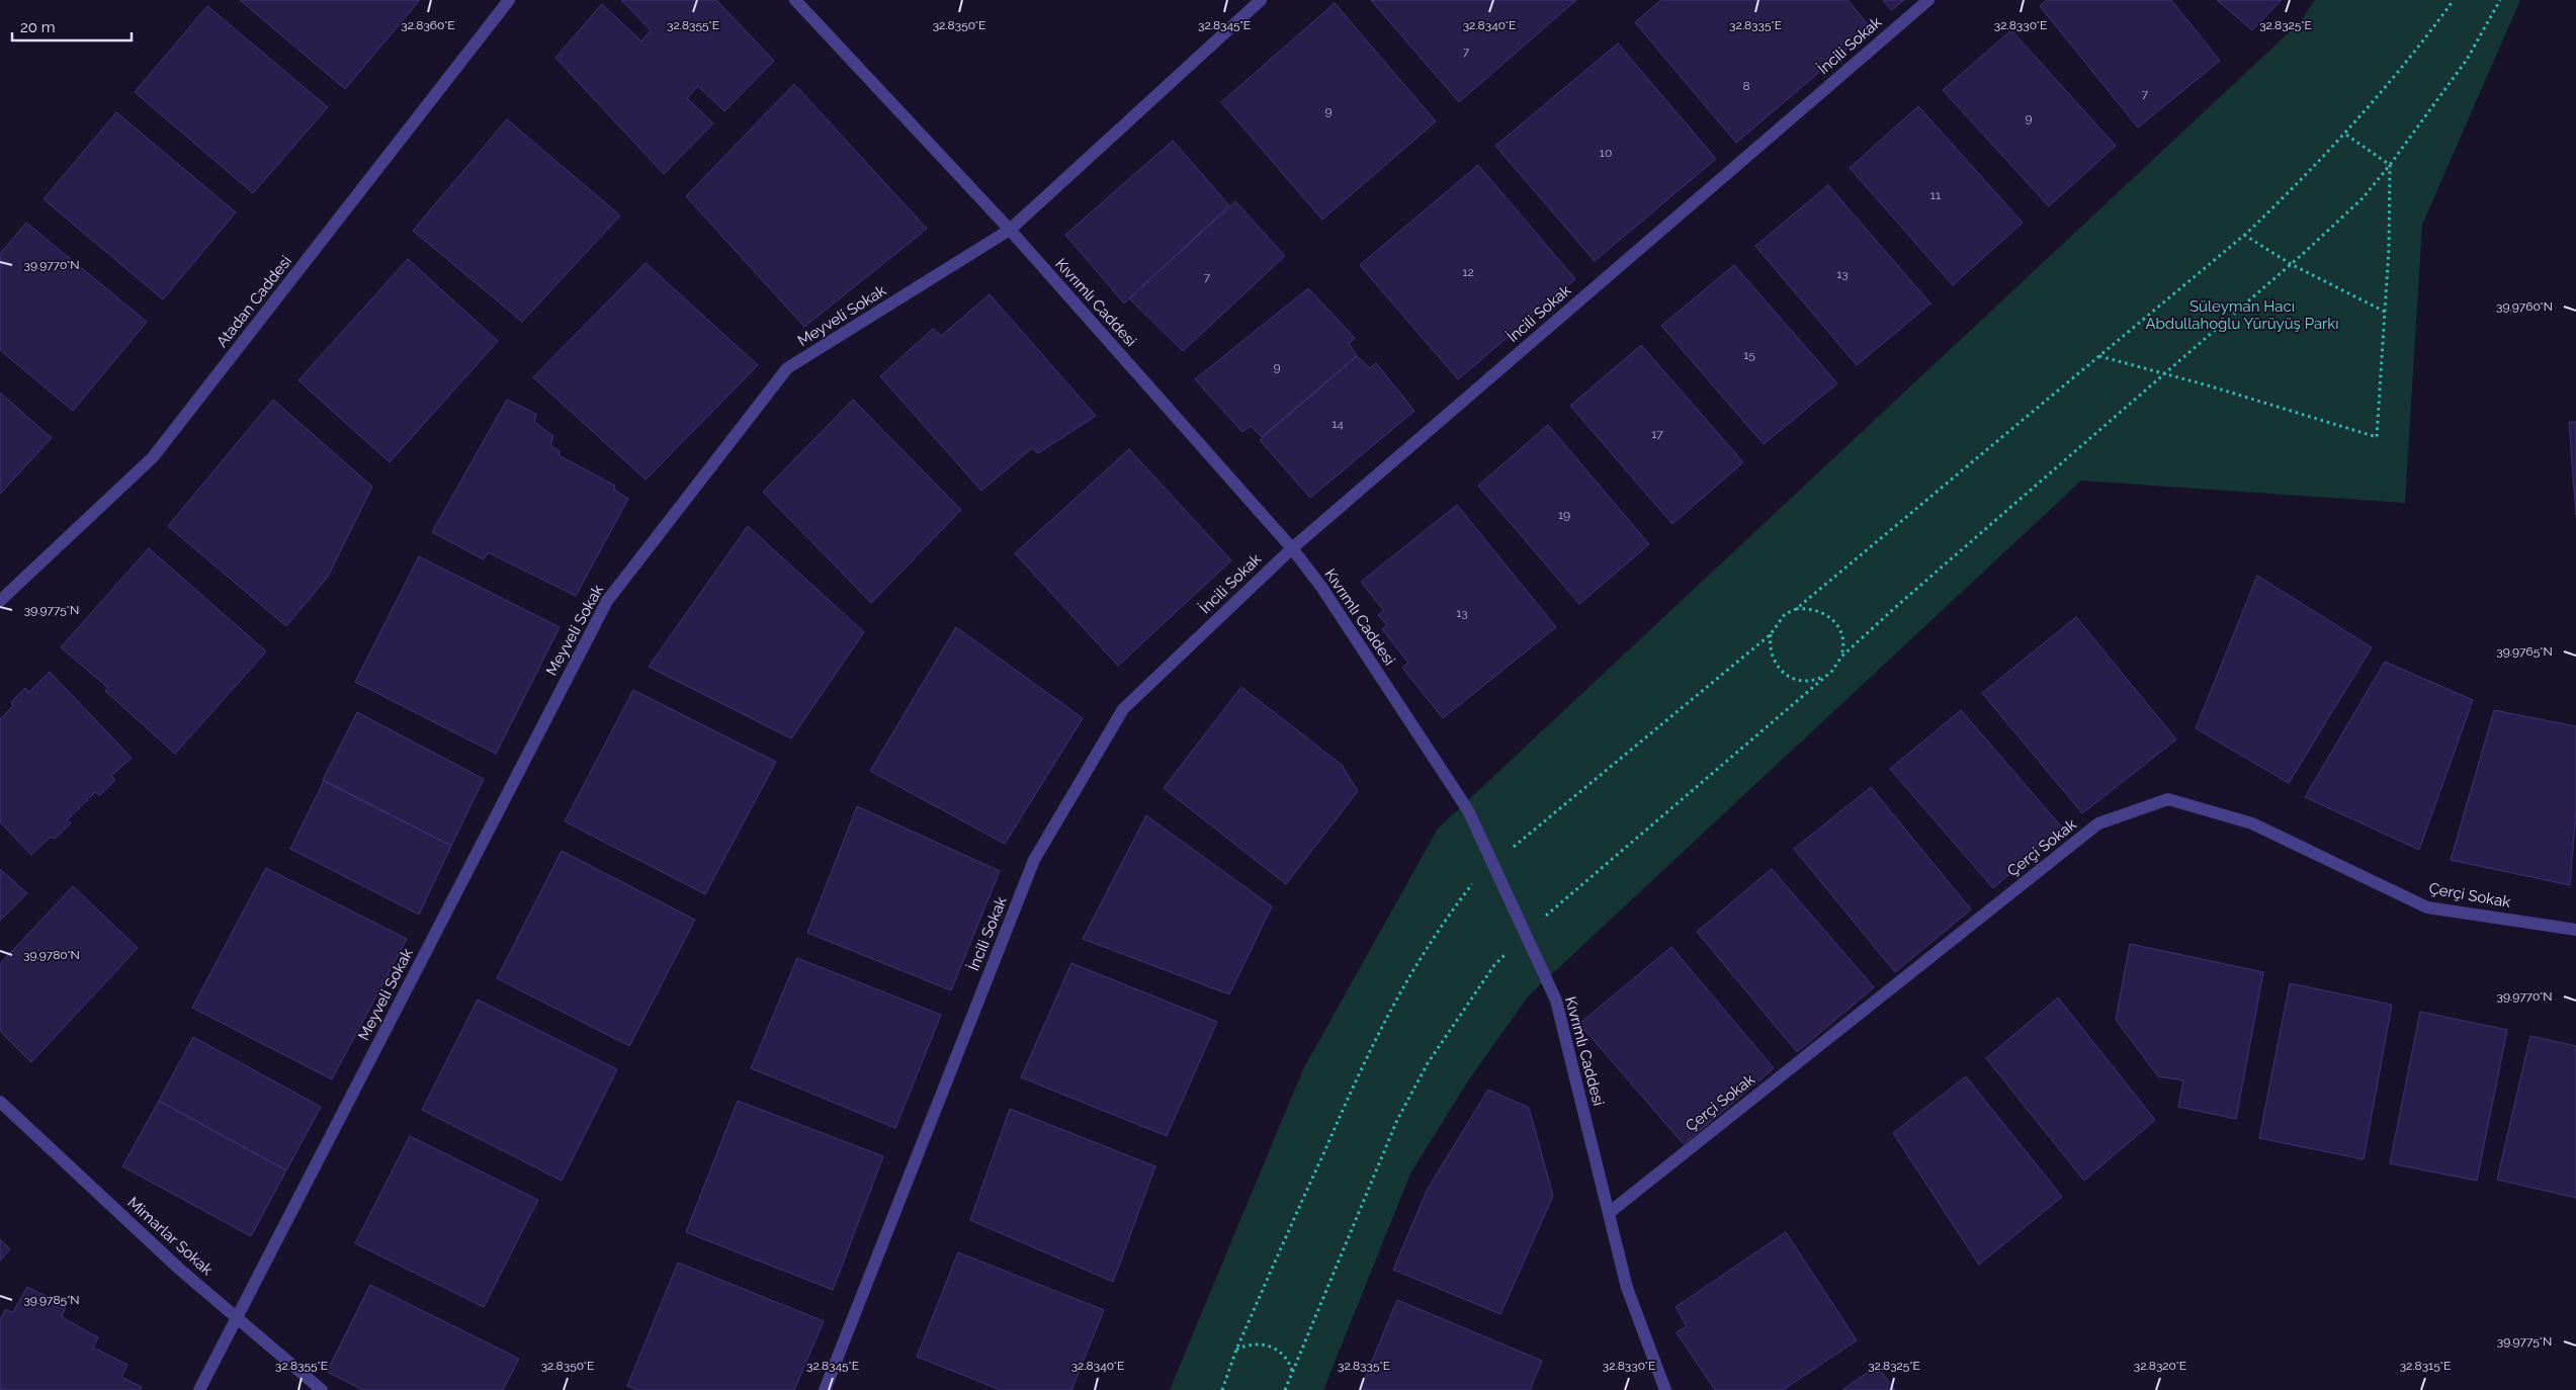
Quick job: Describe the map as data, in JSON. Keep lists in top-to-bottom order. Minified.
{"streets":{"street":["İncili Sokak","Atadan Caddesi","Kıvrımlı Caddesi","Meyveli Sokak","Çerçi Sokak","Mimarlar Sokak"]},"crossings":[["İncili Sokak","Kıvrımlı Caddesi"],["Kıvrımlı Caddesi","Meyveli Sokak"],["Kıvrımlı Caddesi","Çerçi Sokak"],["Meyveli Sokak","Mimarlar Sokak"]],"parks":["Süleyman Hacı Abdullahoğlu Yürüyüş Parkı"],"house_numbers":["7","8","7","9","9","10","11","12","13","7","15","9","14","17","19","13"],"scale_bar":"20 m","coordinates":["32.8360°E","32.8355°E","32.8350°E","32.8345°E","32.8340°E","32.8335°E","32.8330°E","32.8325°E","39.9770°N","39.9760°N","39.9775°N","39.9765°N","39.9780°N","39.9785°N","32.8320°E","32.8315°E"]}
